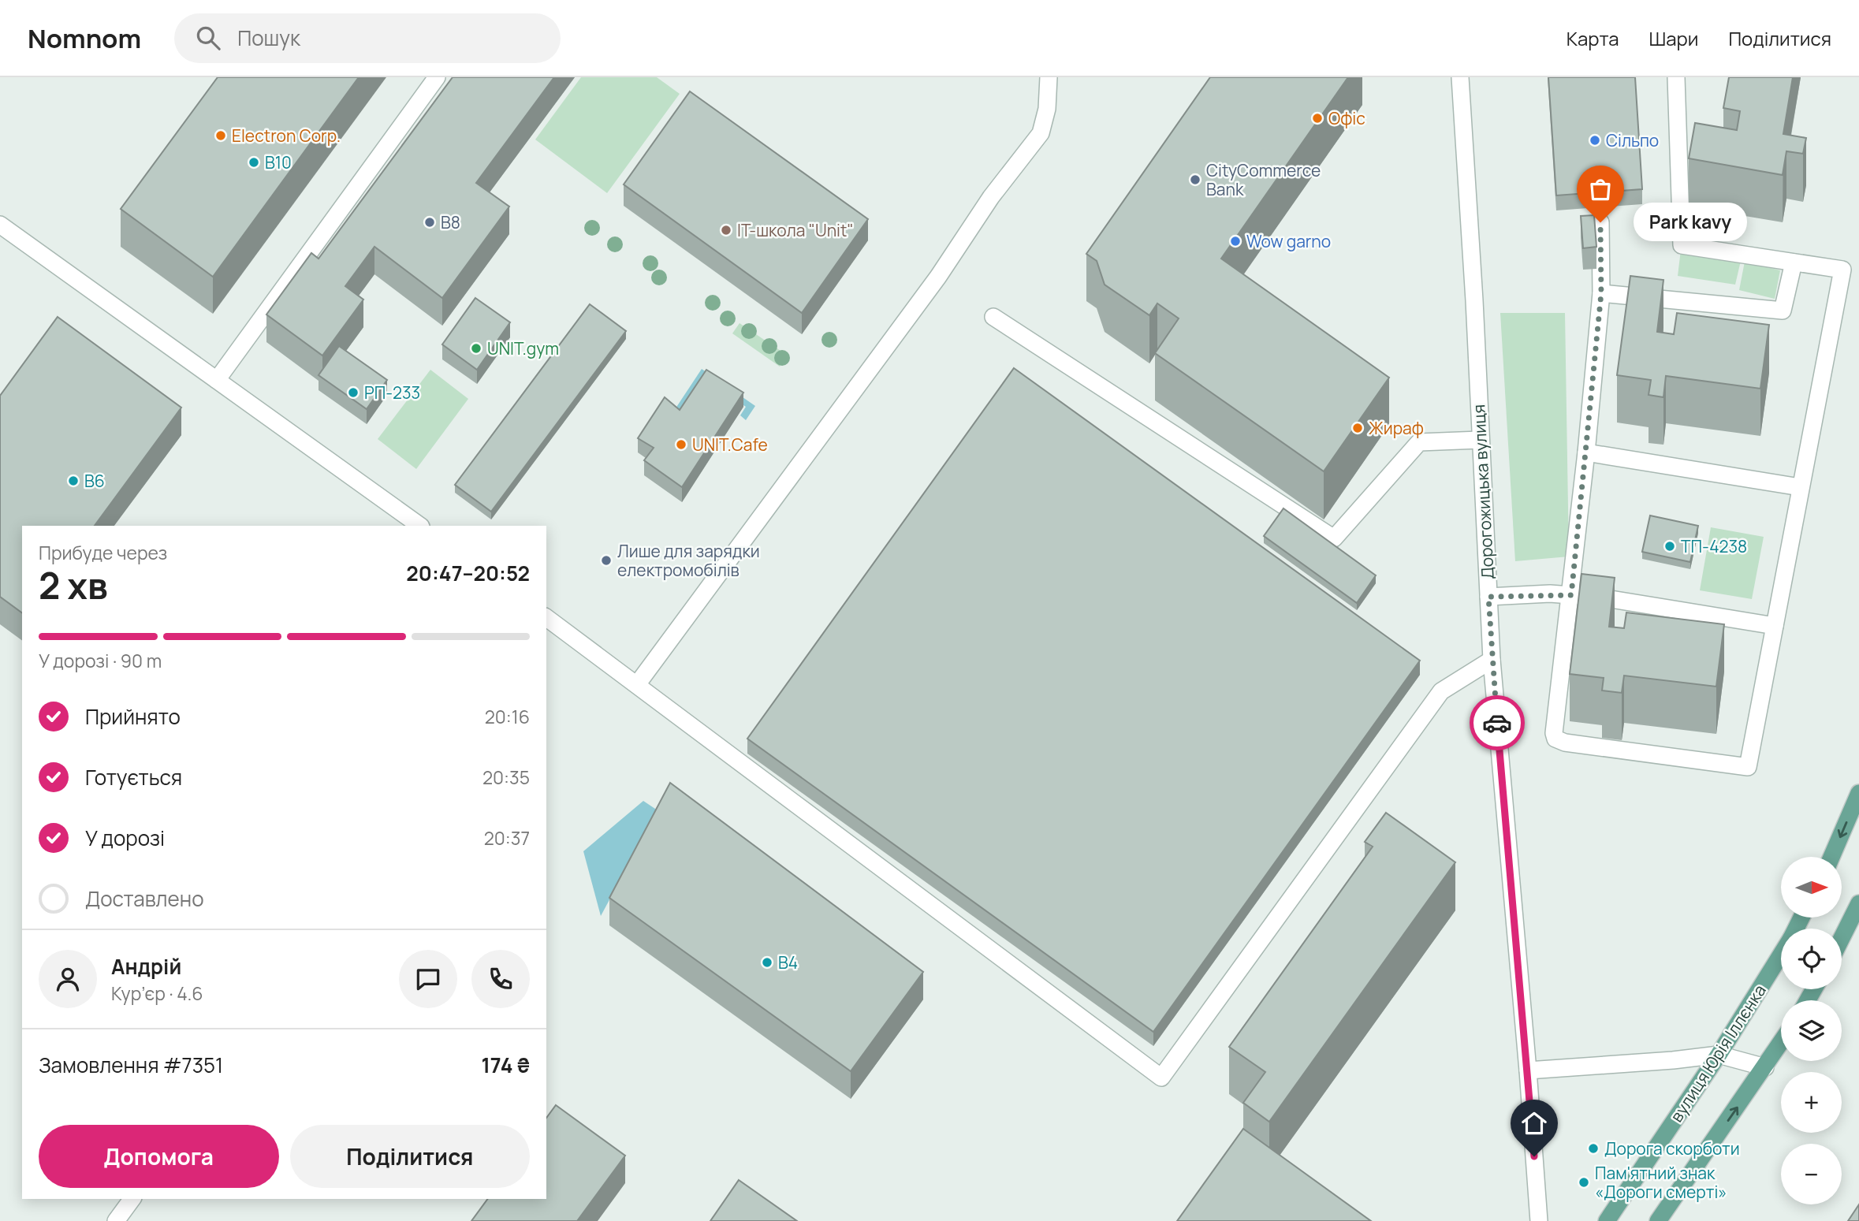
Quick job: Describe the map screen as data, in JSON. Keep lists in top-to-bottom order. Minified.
{"streets":{"main road":["вулиця Юрія Іллєнка"],"street":["Дорогожицька вулиця"]},"places":["Офіс","Electron Corp.","Сільпо","B10","CityCommerce Bank","B8","Park kavy","IT-школа \"Unit\"","Wow garno","UNIT.gym","РП-233","Жираф","UNIT.Cafe","B6","ТП-4238","Лише для зарядки електромобілів","B4","Дорога скорботи","Пам'ятний знак «Дороги смерті»"],"north":"right","page":{"header":"Nomnom","search":"Пошук","nav":["Карта","Шари","Поділитися"],"bubble":"Park kavy","heading":["2 хв","Прибуде через","20:47–20:52"],"panel":["Андрій","Кур’єр · 4.6","Замовлення #7351","174 ₴"],"bar":"У дорозі · 90 m","list":[["Прийнято","20:16"],["Готується","20:35"],["У дорозі","20:37"],"Доставлено"],"map_buttons":["+","−"],"buttons":["Допомога","Поділитися"]}}
